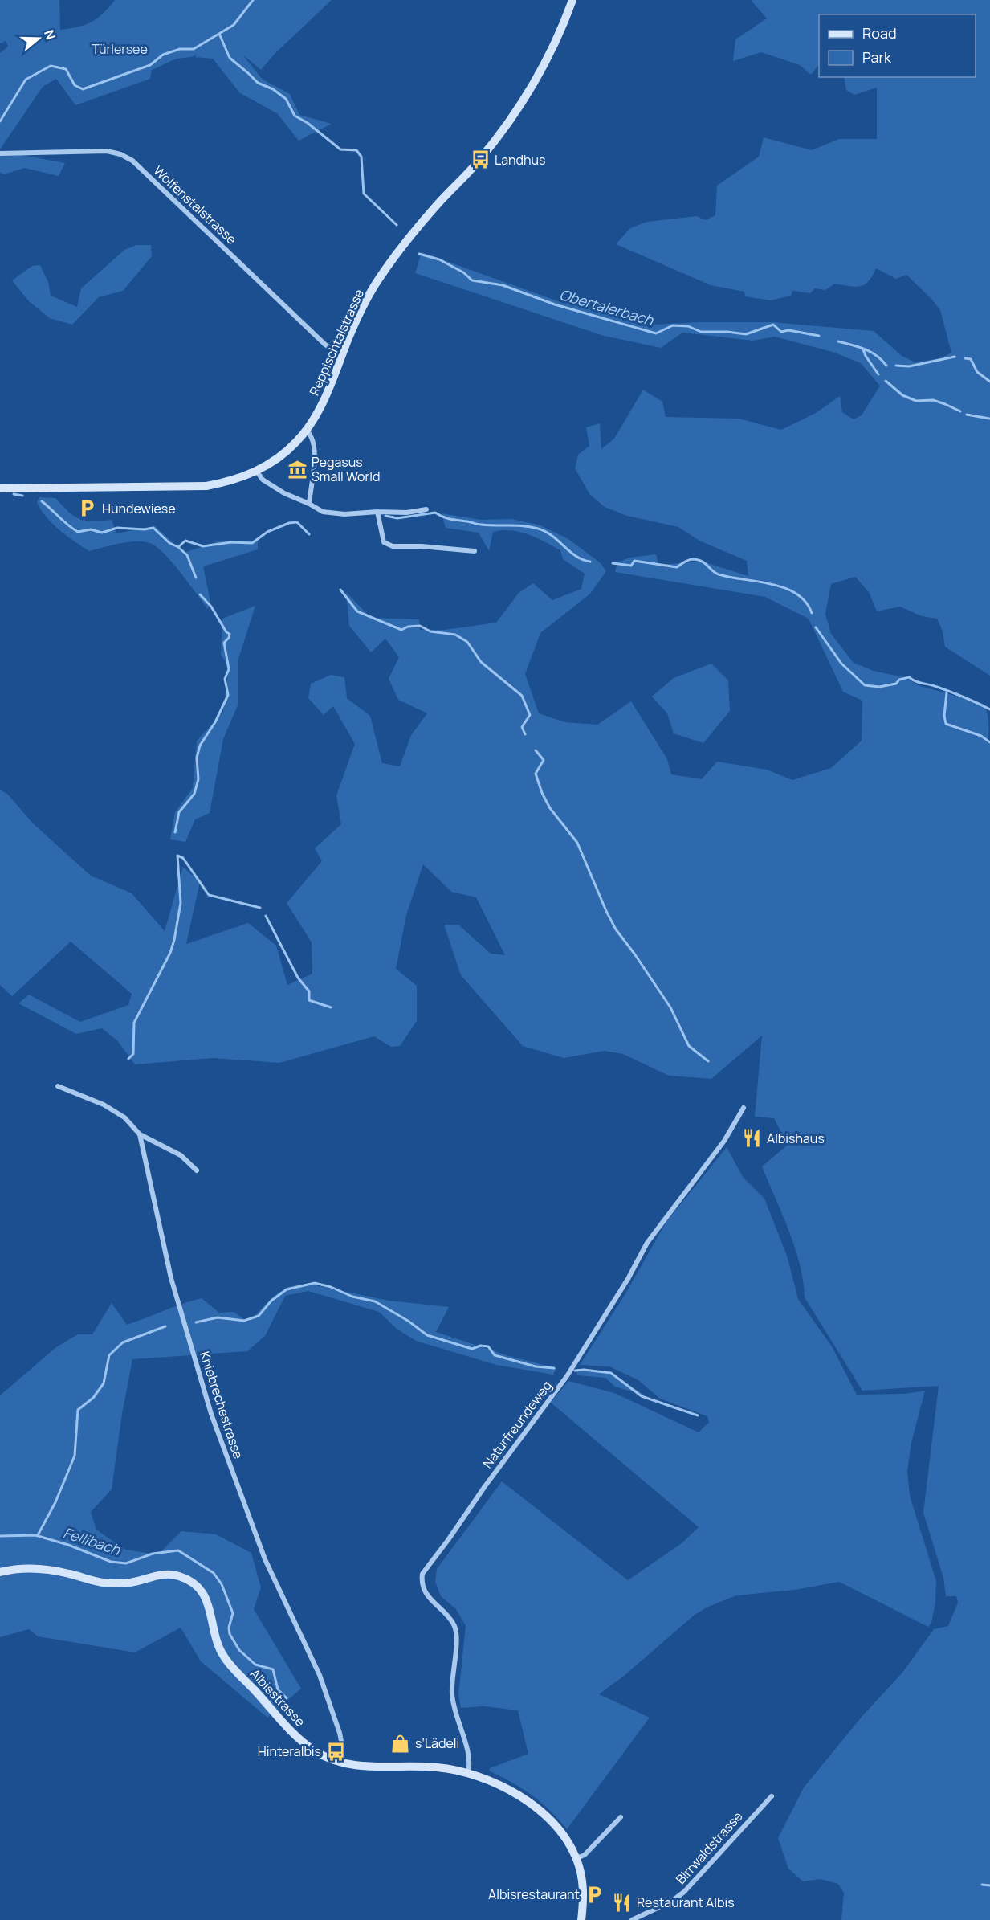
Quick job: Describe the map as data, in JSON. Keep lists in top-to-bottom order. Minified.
{"streets":{"main road":["Reppischtalstrasse","Albisstrasse"],"street":["Wolfenstalstrasse","Kniebrechestrasse","Naturfreundeweg","Birrwaldstrasse"]},"crossings":[["Wolfenstalstrasse","Reppischtalstrasse"],["Kniebrechestrasse","Albisstrasse"],["Naturfreundeweg","Albisstrasse"]],"water":["Obertalerbach","Fellibach"],"parks":["Türlersee"],"places":{"bus stop":["Landhus","Hinteralbis"],"museum":["Pegasus Small World"],"parking":["Hundewiese","Albisrestaurant"],"restaurant":["Albishaus","Restaurant Albis"],"shop":["s‘Lädeli"]},"legend":["Road","Park"],"north":"right"}
